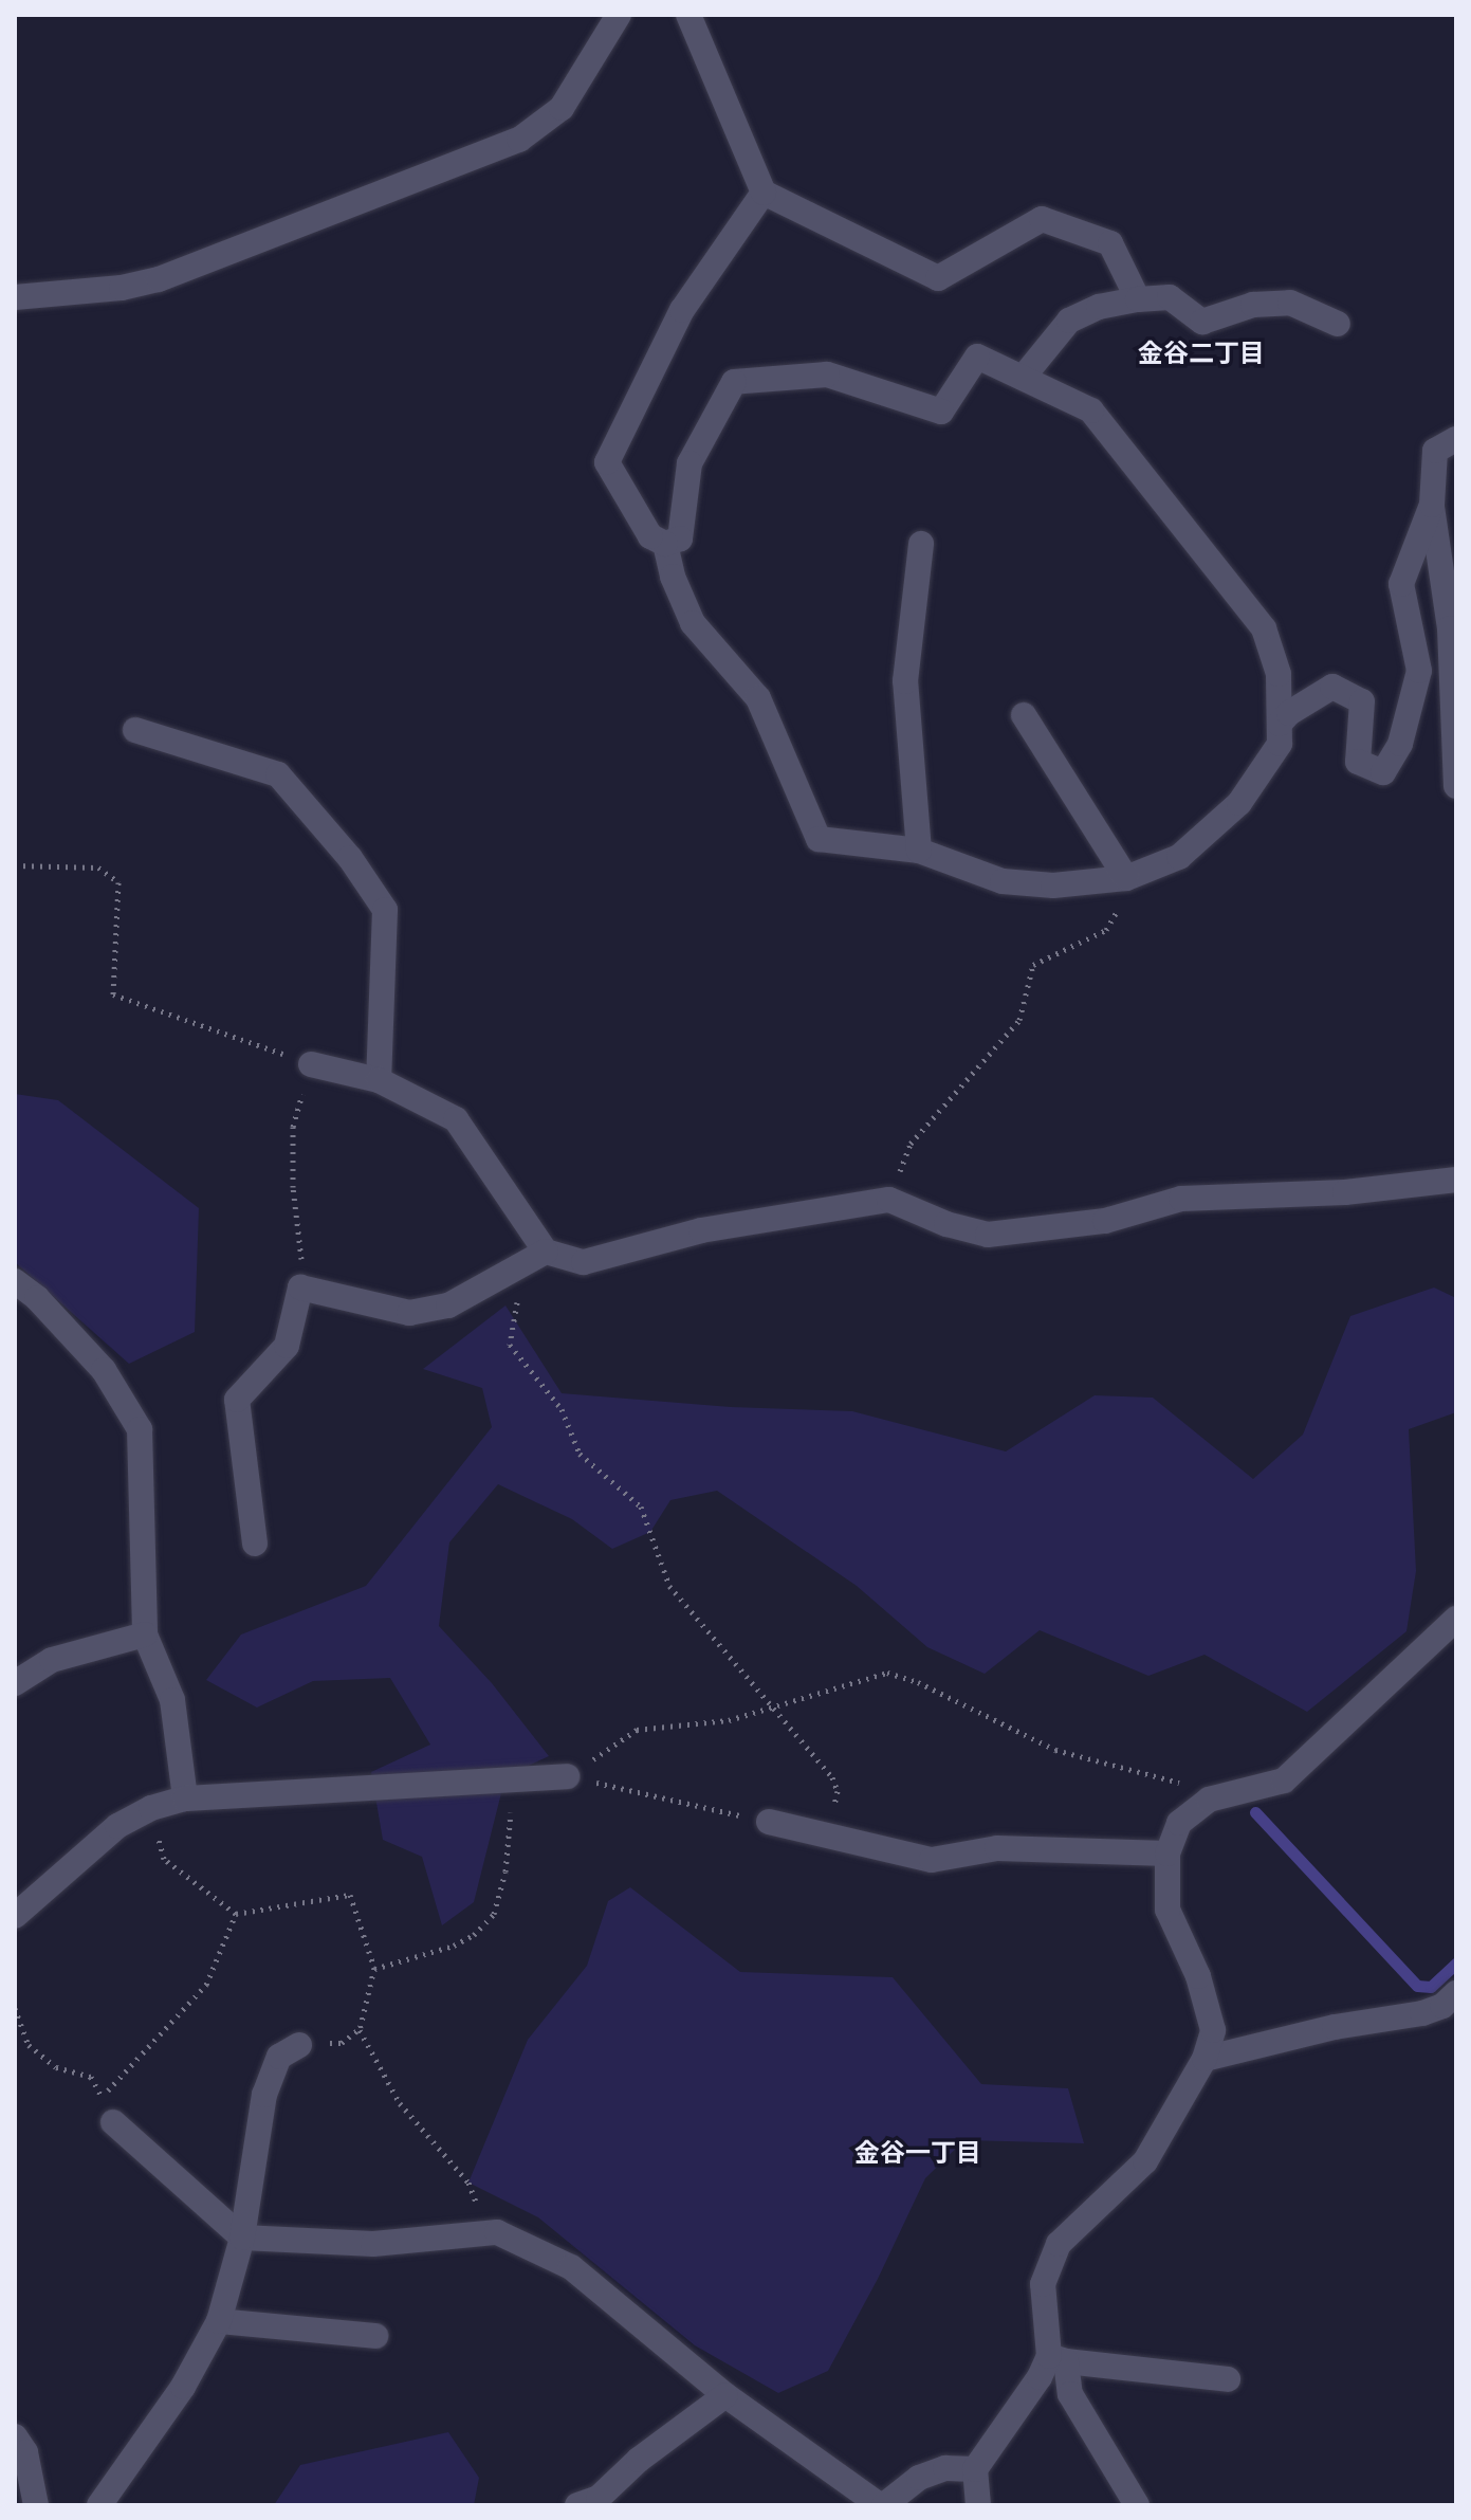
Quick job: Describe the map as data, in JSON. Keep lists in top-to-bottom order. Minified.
{"districts":["金谷二丁目","金谷一丁目"]}
